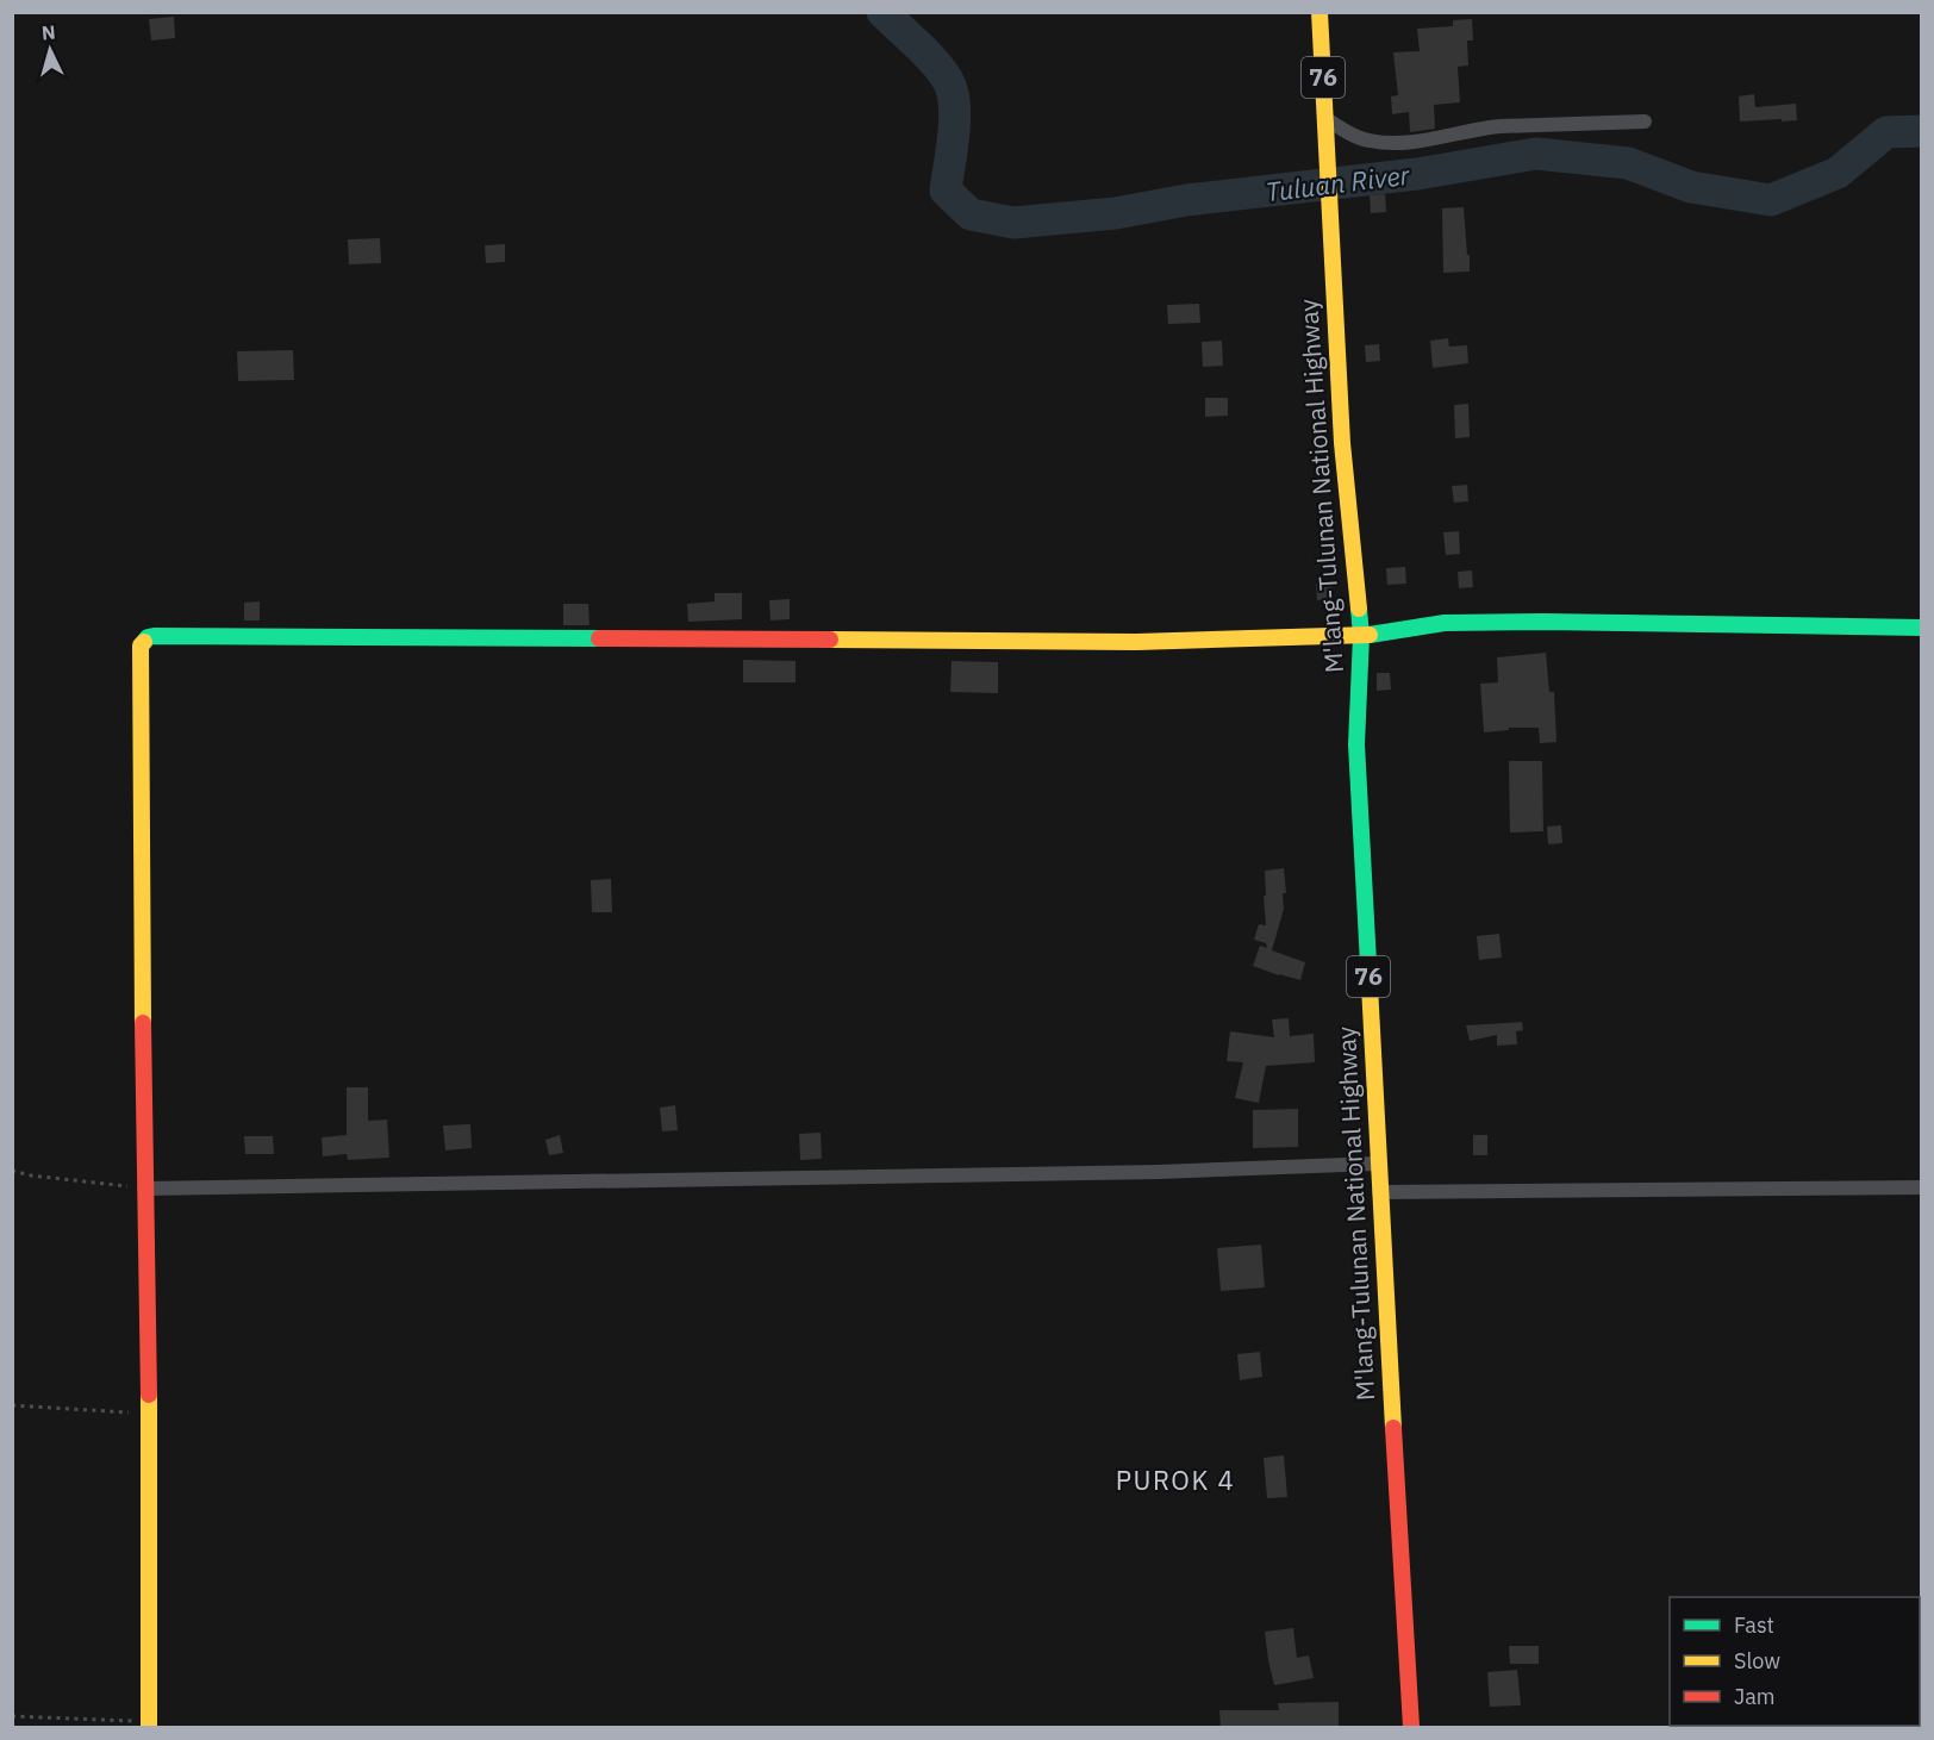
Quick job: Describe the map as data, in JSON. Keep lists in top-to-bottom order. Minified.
{"streets":{"main road":["76","M'lang-Tulunan National Highway"]},"districts":["PUROK 4"],"water":["Tuluan River"],"legend":["Fast","Slow","Jam"],"north":"top"}
